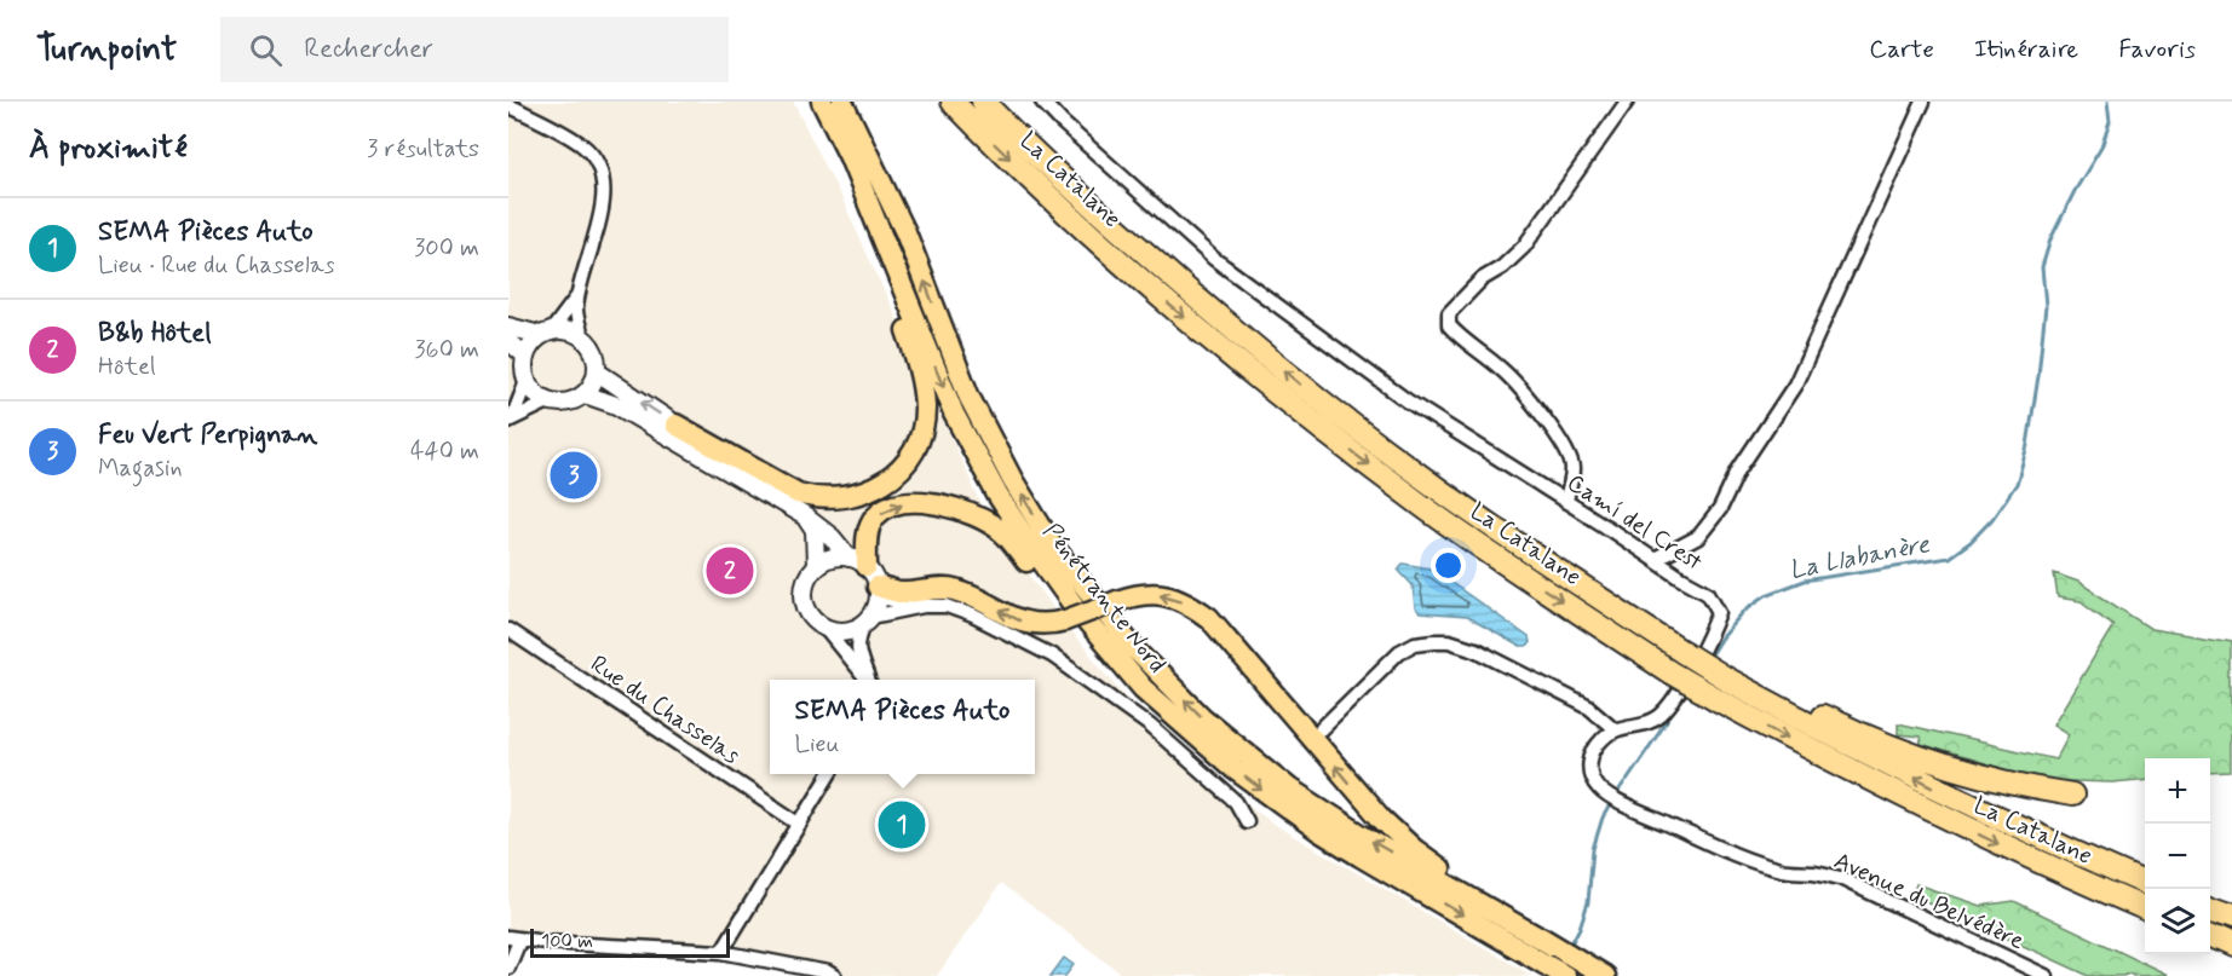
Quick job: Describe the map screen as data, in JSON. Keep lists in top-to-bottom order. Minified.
{"streets":{"highway":["La Catalane","Pénétrante Nord"],"street":["Camí del Crest","Rue du Chasselas","Avenue du Belvédère"]},"crossings":[["Camí del Crest","Avenue du Belvédère"]],"water":["La Llabanère"],"scale_bar":"100 m","page":{"header":"Turnpoint","search":"Rechercher","nav":["Carte","Itinéraire","Favoris"],"heading":["À proximité","3 résultats"],"list":[{"mark":"1","name":"SEMA Pièces Auto","note":"Lieu · Rue du Chasselas","value":"300 m"},{"mark":"2","name":"B&b Hôtel","note":"Hôtel","value":"360 m"},{"mark":"3","name":"Feu Vert Perpignan","note":"Magasin","value":"440 m"}],"pins":["3","2","1"],"popup":["SEMA Pièces Auto","Lieu"],"map_buttons":["+","−"],"scale":"100 m"}}
